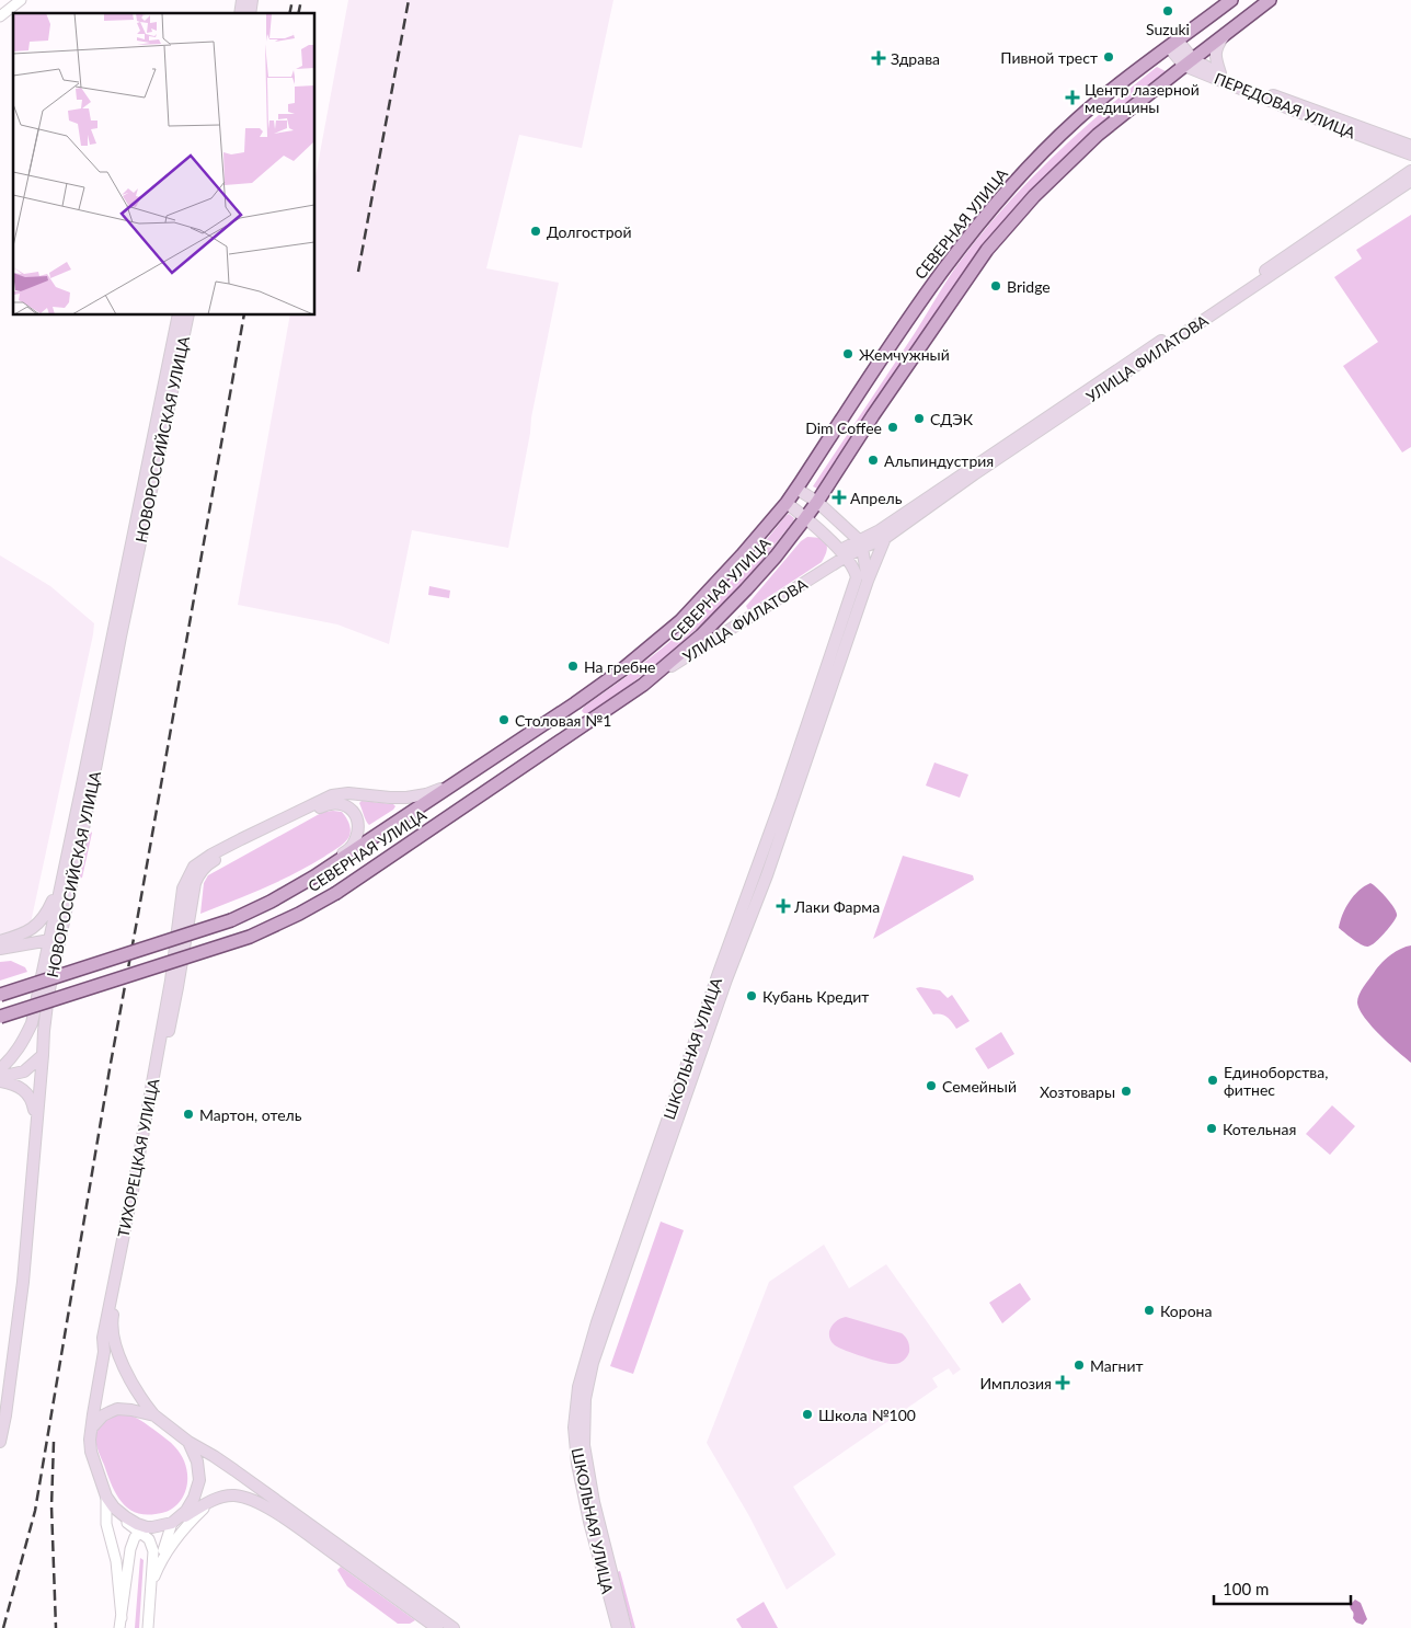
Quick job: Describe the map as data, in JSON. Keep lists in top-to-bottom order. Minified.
{"streets":{"main road":["ПЕРЕДОВАЯ УЛИЦА","СЕВЕРНАЯ УЛИЦА","УЛИЦА ФИЛАТОВА","НОВОРОССИЙСКАЯ УЛИЦА","ШКОЛЬНАЯ УЛИЦА","ТИХОРЕЦКАЯ УЛИЦА"]},"crossings":[["ПЕРЕДОВАЯ УЛИЦА","СЕВЕРНАЯ УЛИЦА"],["СЕВЕРНАЯ УЛИЦА","УЛИЦА ФИЛАТОВА"],["СЕВЕРНАЯ УЛИЦА","ШКОЛЬНАЯ УЛИЦА"],["СЕВЕРНАЯ УЛИЦА","ТИХОРЕЦКАЯ УЛИЦА"],["УЛИЦА ФИЛАТОВА","ШКОЛЬНАЯ УЛИЦА"]],"places":{"other":["Suzuki","Пивной трест","Долгострой","Bridge","Жемчужный","СДЭК","Dim Coffee","Альпиндустрия","На гребне","Столовая №1","Кубань Кредит","Единоборства, фитнес","Семейный","Хозтовары","Мартон, отель","Котельная","Корона","Магнит","Школа №100"],"health":["Здрава","Центр лазерной медицины","Апрель","Лаки Фарма","Имплозия"]},"scale_bar":"100 m"}
